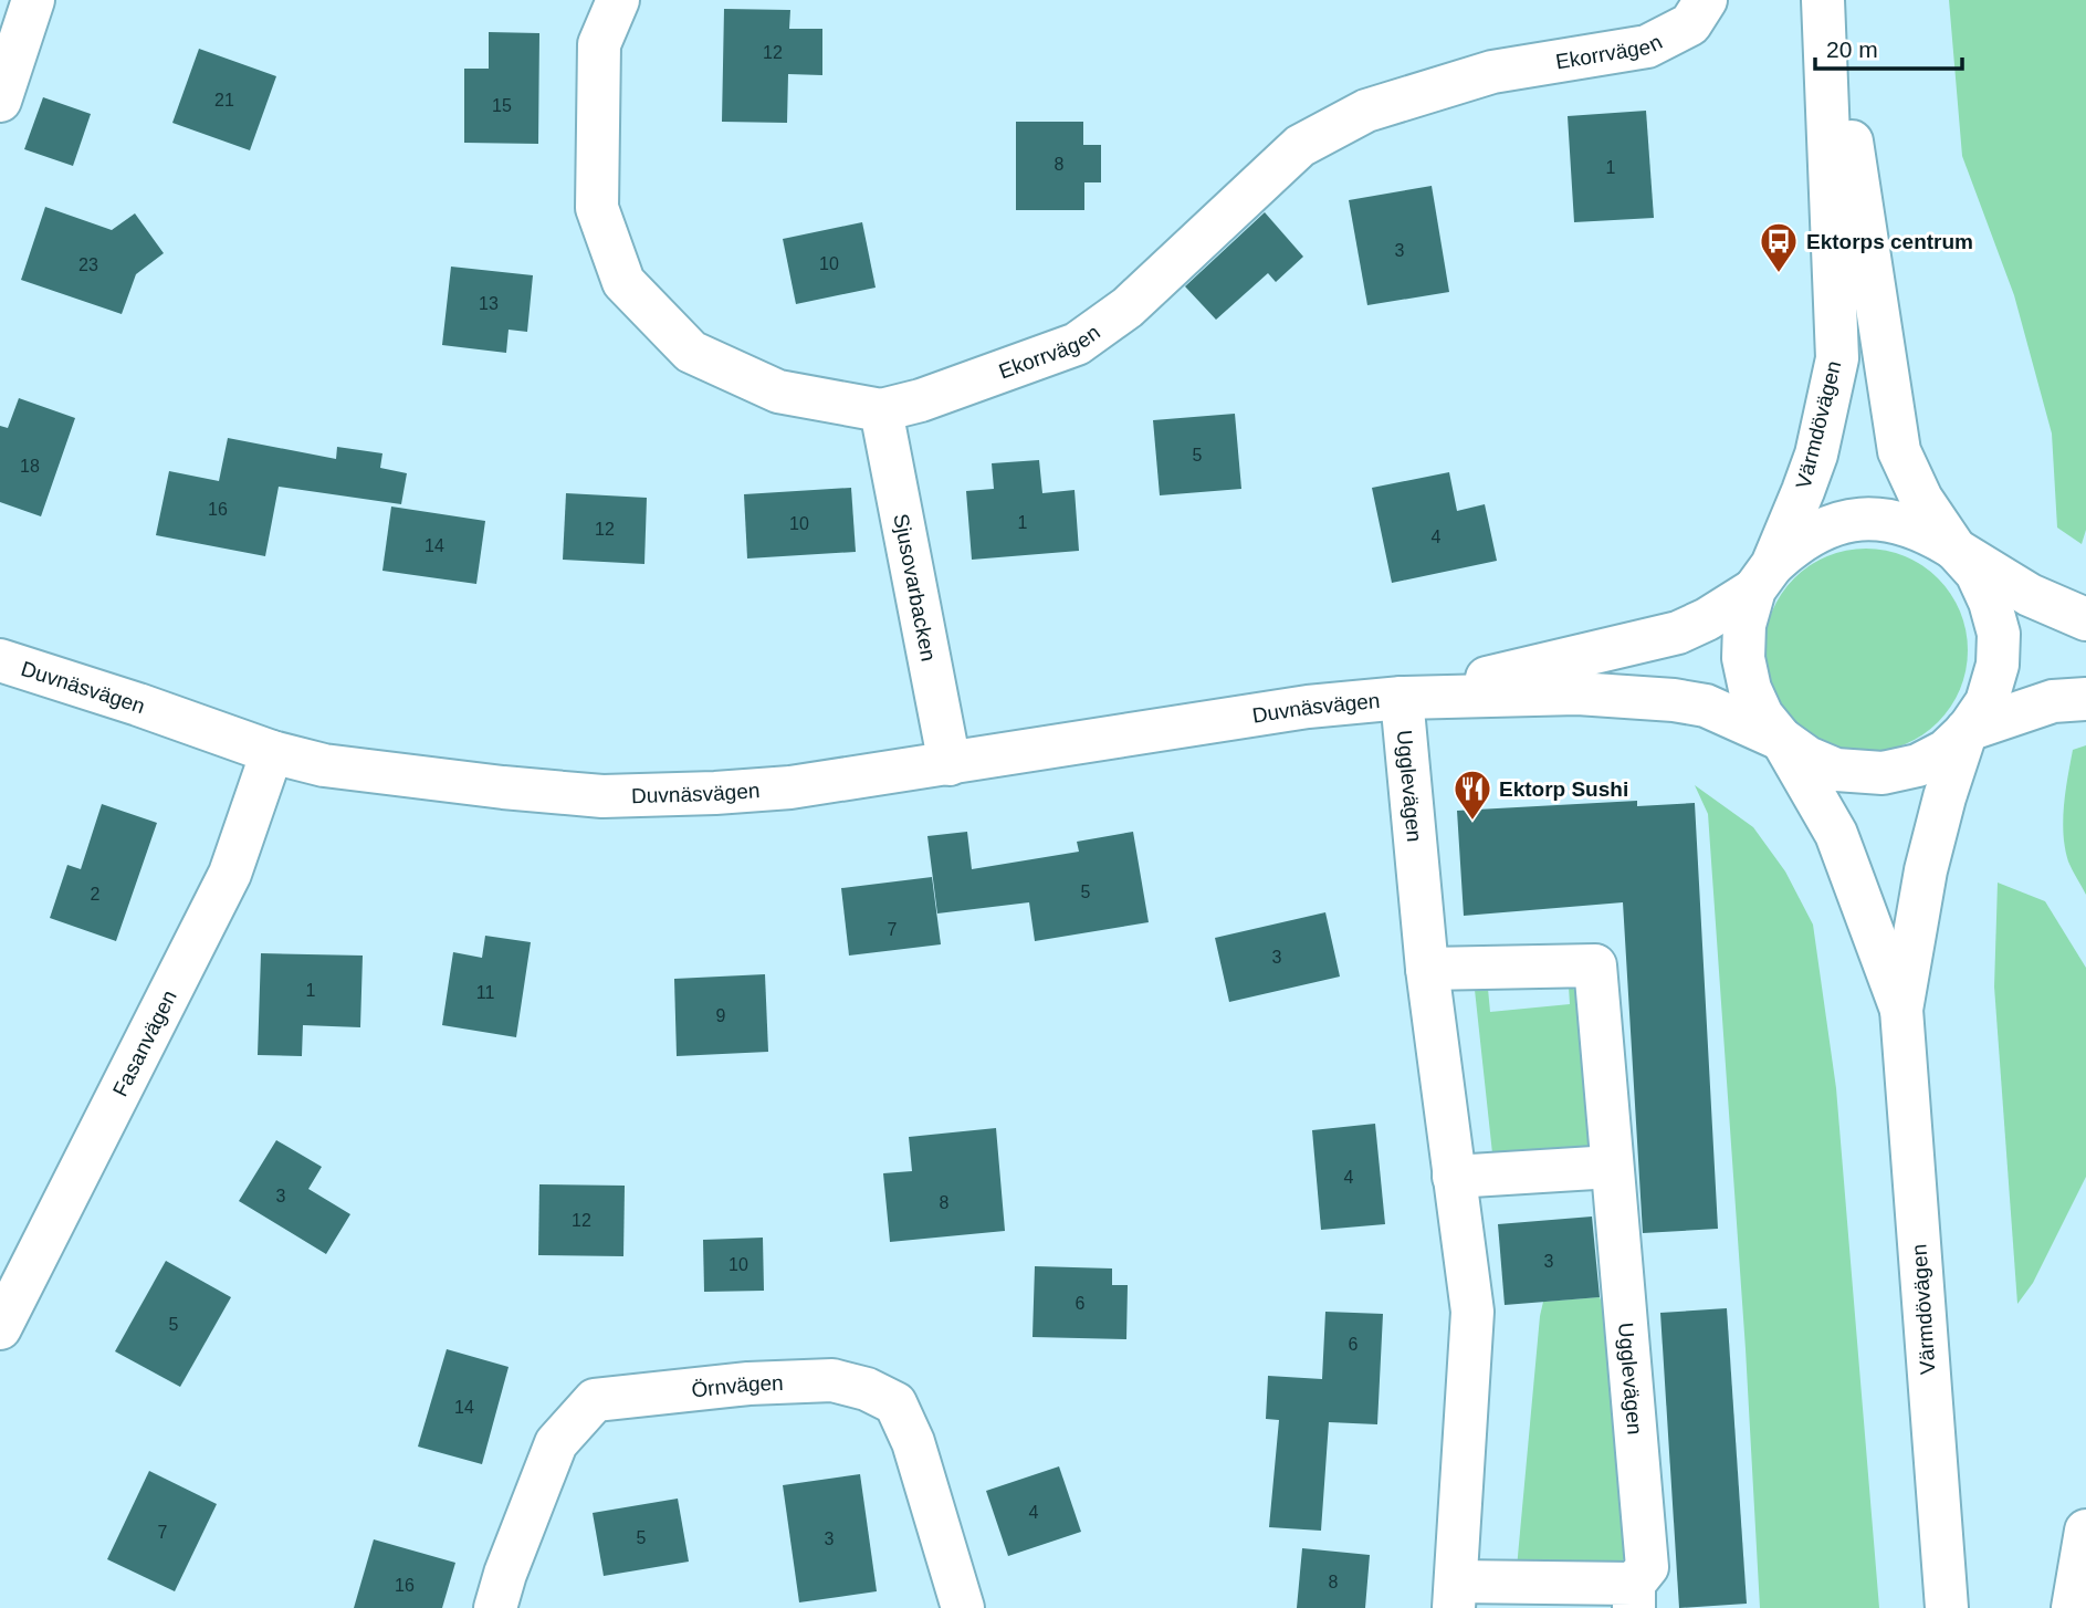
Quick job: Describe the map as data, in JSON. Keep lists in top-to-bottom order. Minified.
{"streets":{"street":["Ekorrvägen","Värmdövägen","Sjusovarbacken","Duvnäsvägen","Ugglevägen","Fasanvägen","Örnvägen"]},"crossings":[["Ekorrvägen","Sjusovarbacken"],["Värmdövägen","Duvnäsvägen"],["Sjusovarbacken","Duvnäsvägen"],["Duvnäsvägen","Ugglevägen"],["Duvnäsvägen","Fasanvägen"]],"places":{"bus stop":["Ektorps centrum"],"restaurant":["Ektorp Sushi"]},"house_numbers":["12","21","15","8","1","3","10","23","13","5","18","16","1","10","12","4","14","5","2","7","3","1","11","9","4","3","8","12","3","10","6","5","6","14","4","7","5","3","8","16"],"scale_bar":"20 m"}
